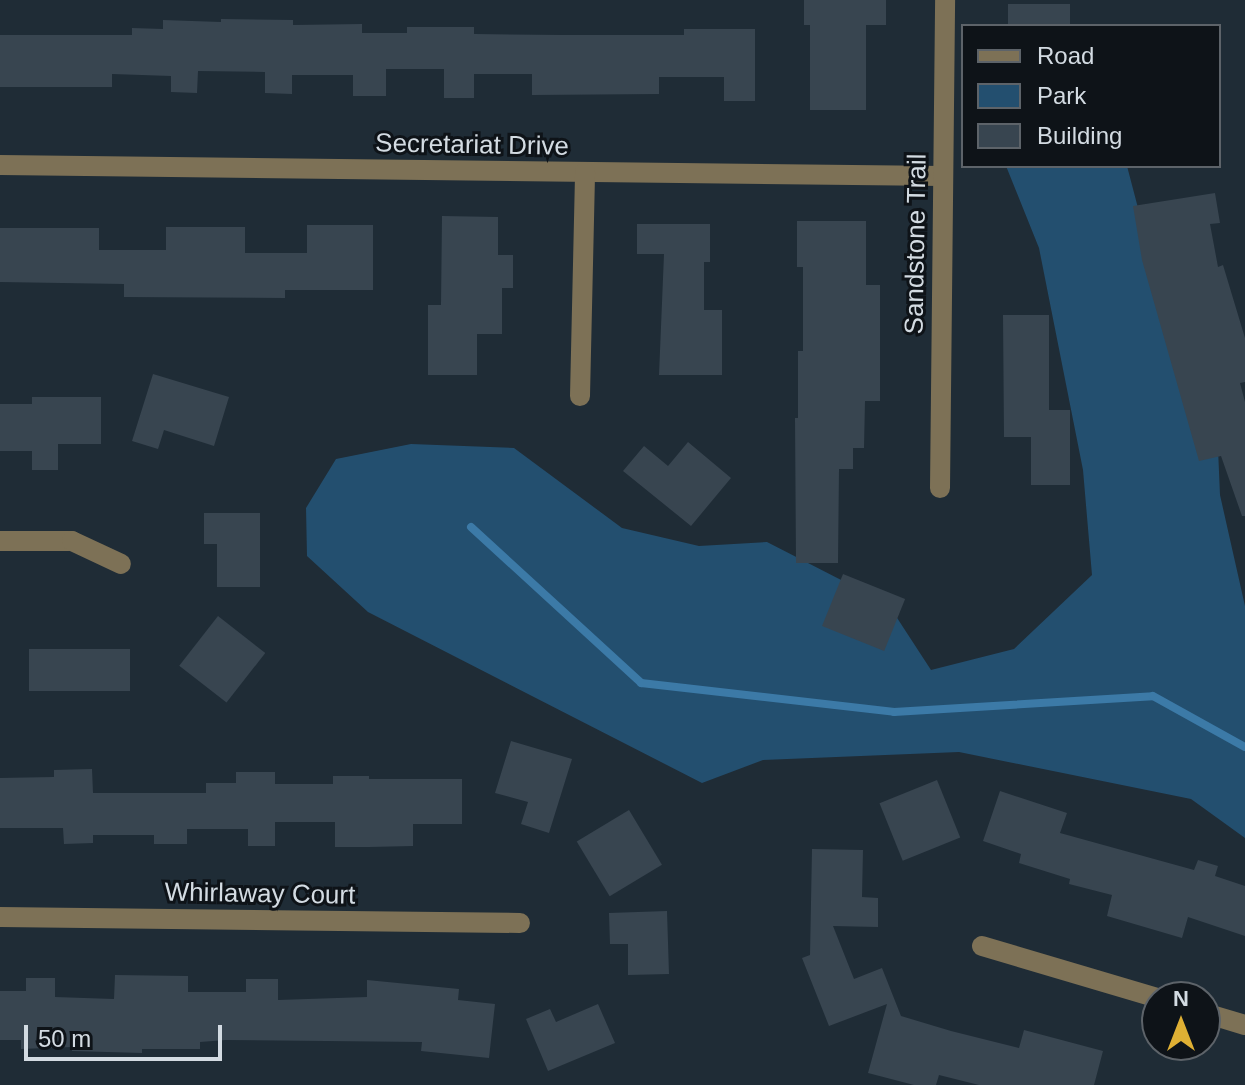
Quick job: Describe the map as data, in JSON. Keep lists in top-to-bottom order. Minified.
{"streets":{"street":["Secretariat Drive","Sandstone Trail","Whirlaway Court"]},"crossings":[["Secretariat Drive","Sandstone Trail"]],"legend":["Road","Park","Building"],"scale_bar":"50 m","north":"top"}
